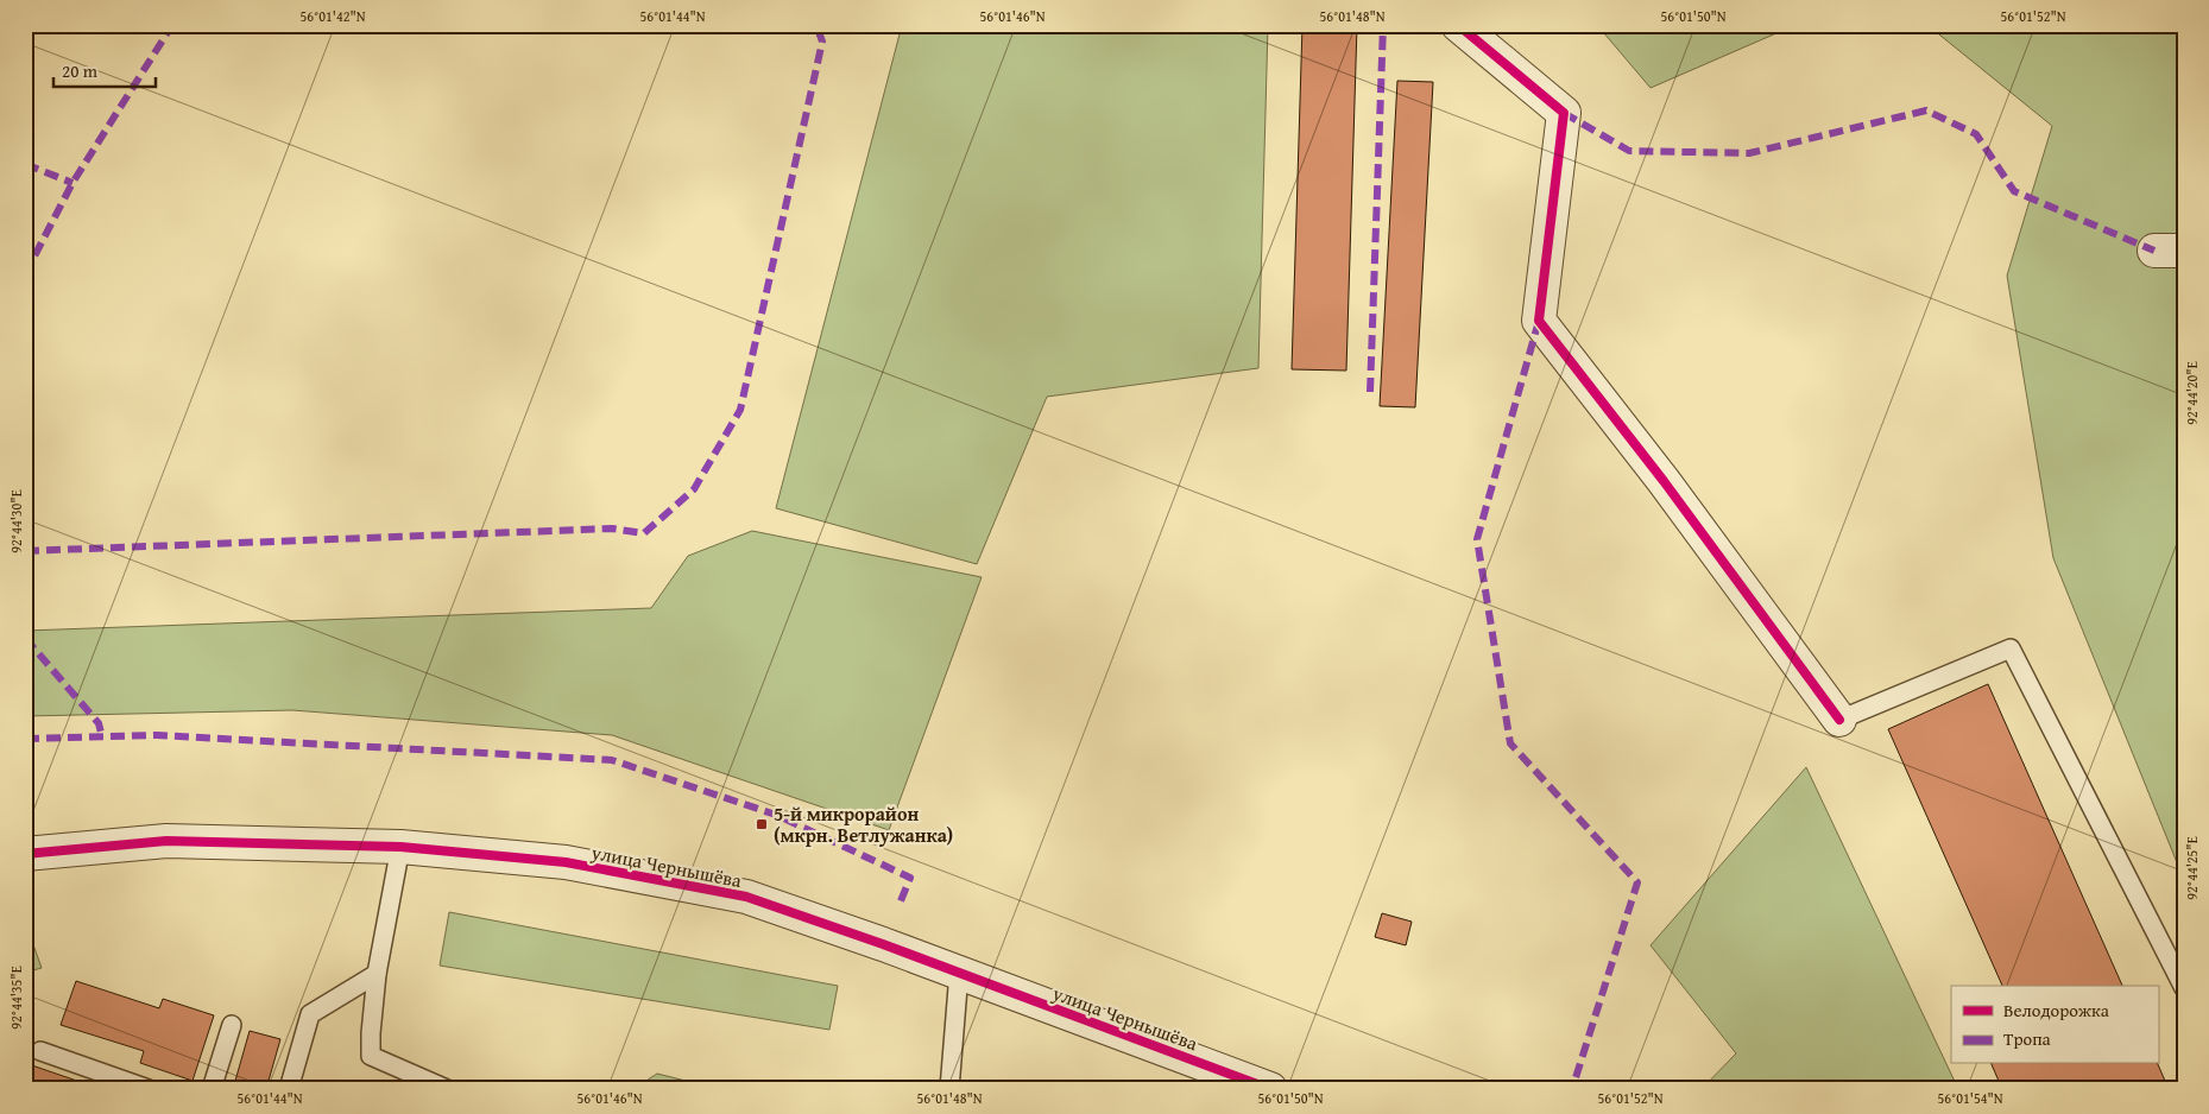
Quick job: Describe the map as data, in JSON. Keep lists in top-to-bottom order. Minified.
{"streets":{"street":["улица Чернышёва"]},"places":{"transit":["5-й микрорайон (мкрн. Ветлужанка)"]},"legend":["Велодорожка","Тропа"],"scale_bar":"20 m","coordinates":["56°01'42\"N","56°01'44\"N","56°01'46\"N","56°01'48\"N","56°01'50\"N","56°01'52\"N","92°44'20\"E","92°44'30\"E","92°44'25\"E","92°44'35\"E","56°01'54\"N"]}
